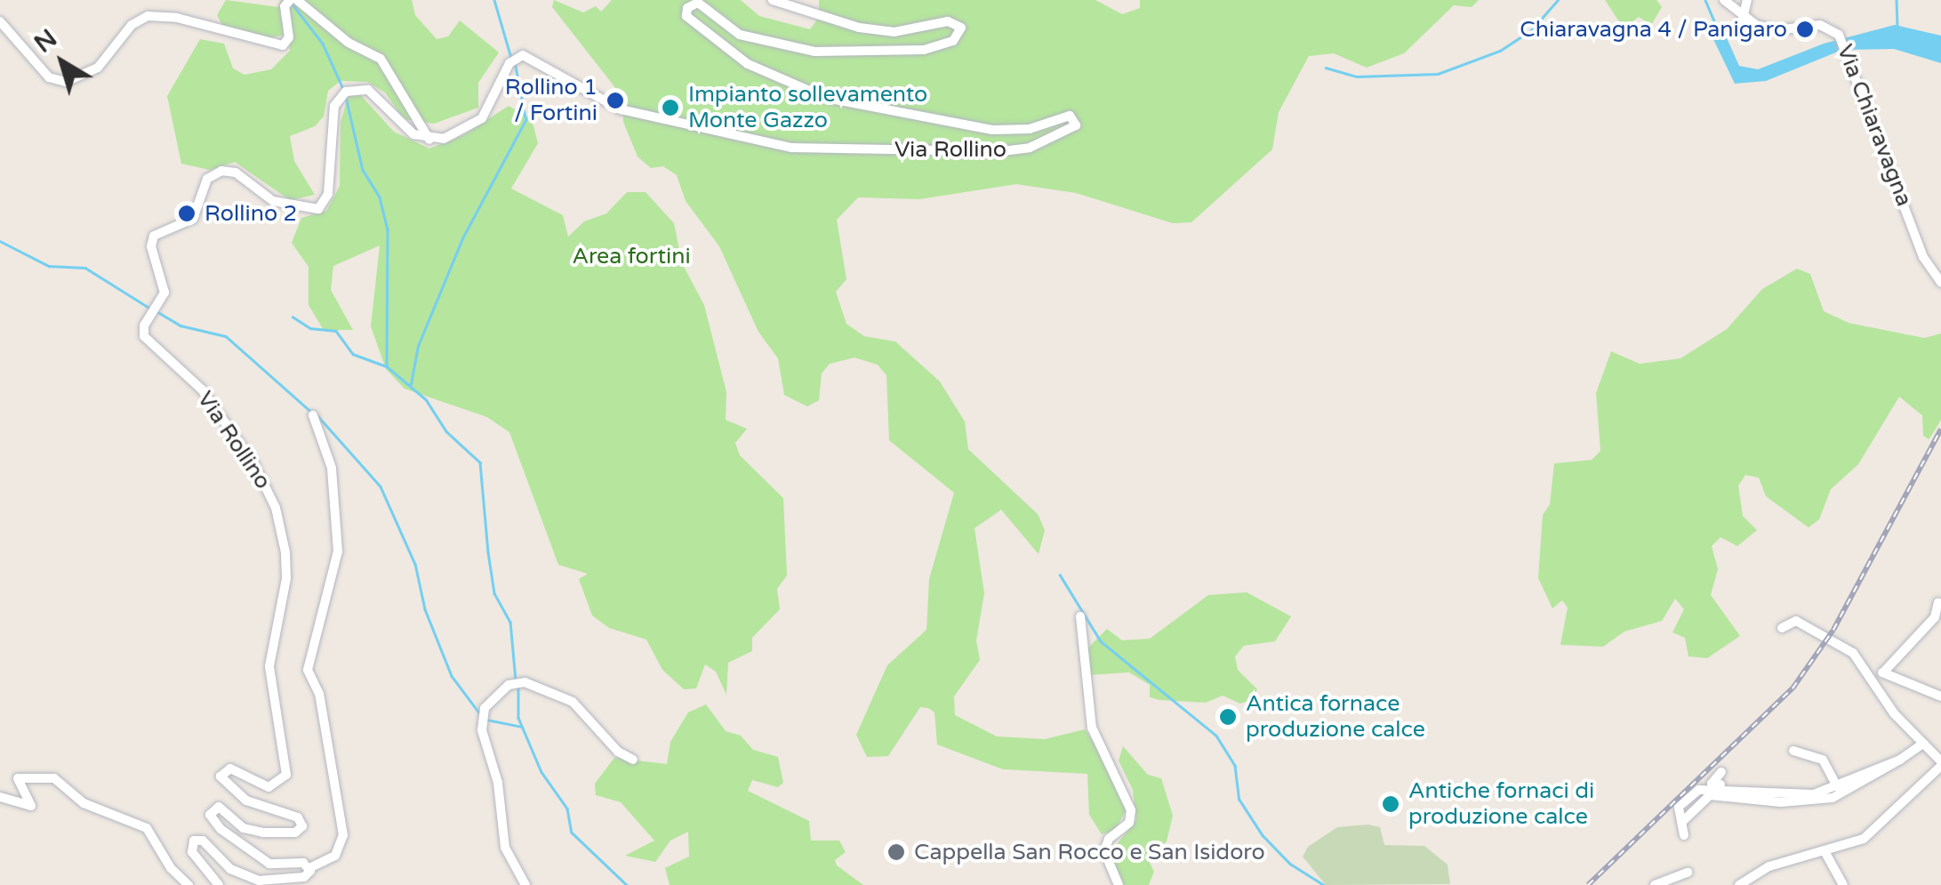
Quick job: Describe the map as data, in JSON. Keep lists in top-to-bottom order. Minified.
{"streets":{"street":["Via Chiaravagna","Via Rollino"]},"parks":["Area fortini"],"places":["Chiaravagna 4 / Panigaro","Rollino 1 / Fortini","Impianto sollevamento Monte Gazzo","Rollino 2","Antica fornace produzione calce","Antiche fornaci di produzione calce","Cappella San Rocco e San Isidoro"],"north":"top left"}
